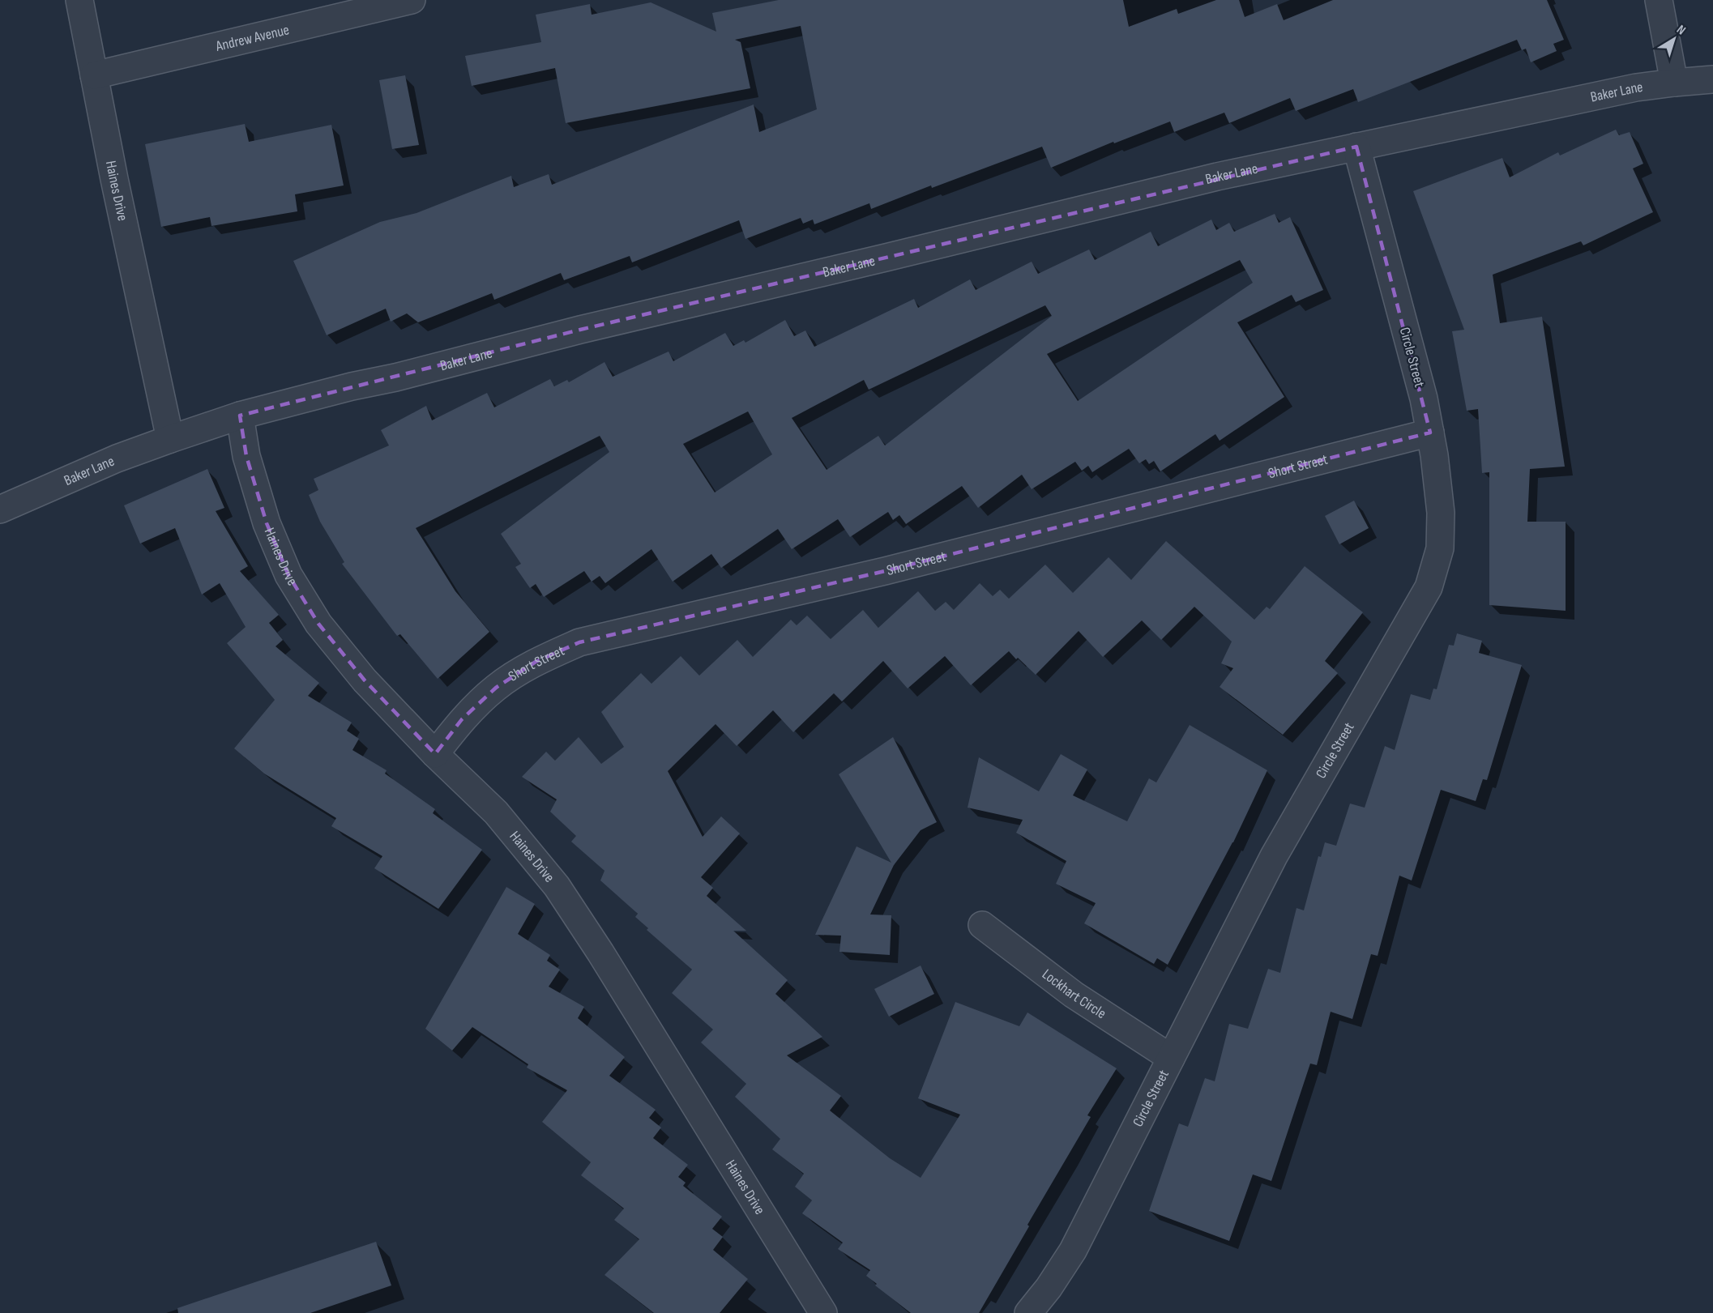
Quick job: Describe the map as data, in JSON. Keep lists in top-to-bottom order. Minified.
{"streets":{"street":["Andrew Avenue","Baker Lane","Haines Drive","Circle Street","Short Street","Lockhart Circle"]},"crossings":[["Andrew Avenue","Haines Drive"],["Baker Lane","Haines Drive"],["Baker Lane","Circle Street"],["Haines Drive","Short Street"],["Circle Street","Short Street"],["Circle Street","Lockhart Circle"]],"north":"top right"}
